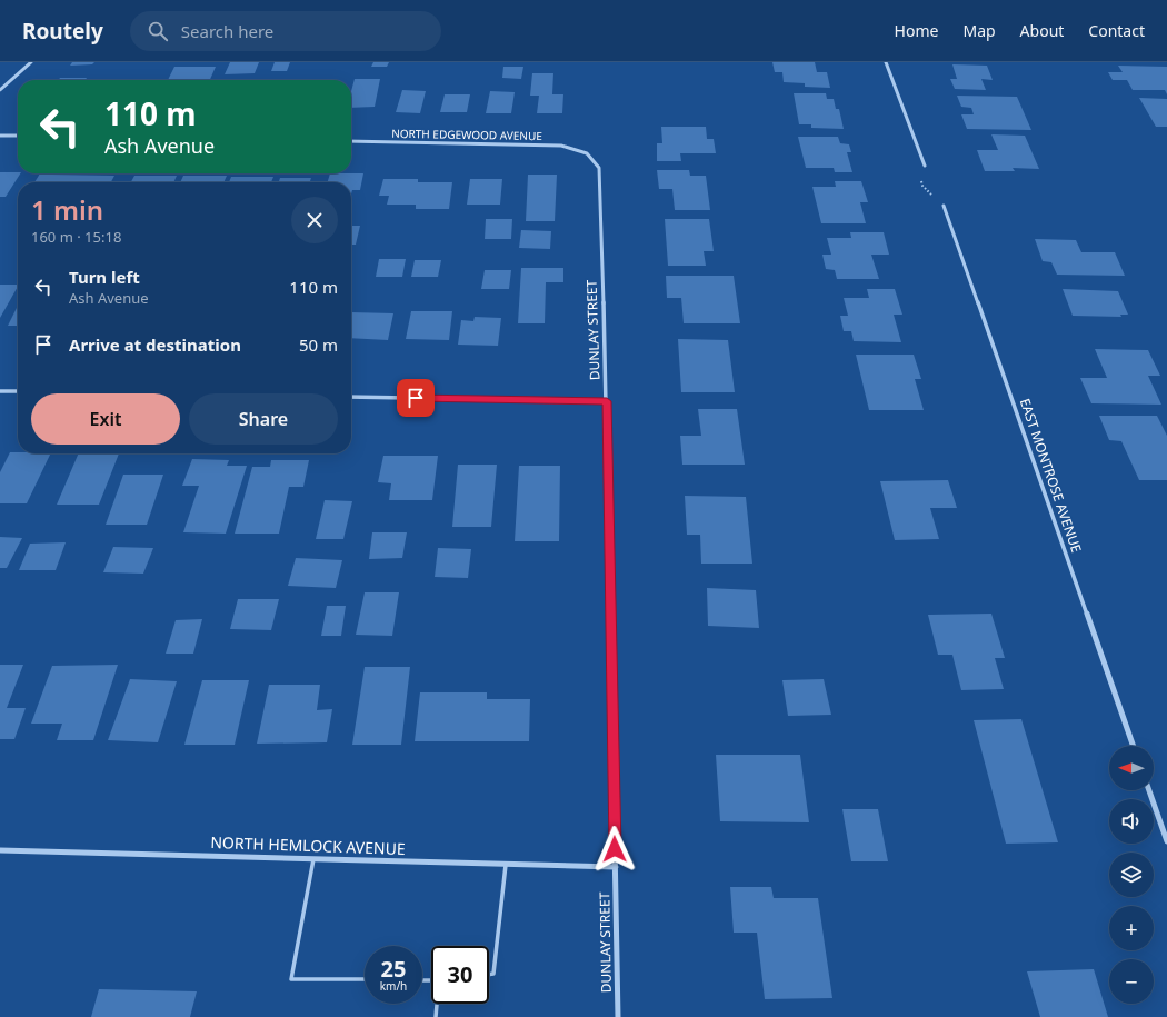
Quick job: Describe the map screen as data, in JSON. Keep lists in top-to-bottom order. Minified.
{"streets":{"street":["NORTH EDGEWOOD AVENUE","DUNLAY STREET","EAST MONTROSE AVENUE","NORTH HEMLOCK AVENUE"]},"crossings":[["NORTH EDGEWOOD AVENUE","DUNLAY STREET"],["DUNLAY STREET","NORTH HEMLOCK AVENUE"]],"north":"left","page":{"header":"Routely","search":"Search here","nav":["Home","Map","About","Contact"],"turn":["110 m","Ash Avenue"],"heading":["1 min","160 m · 15:18"],"list":[{"name":"Turn left","note":"Ash Avenue","value":"110 m"},{"name":"Arrive at destination","value":"50 m"}],"buttons":["Exit","Share"],"map_buttons":["+","−"],"speed":"25 km/h","limit":"30"}}
